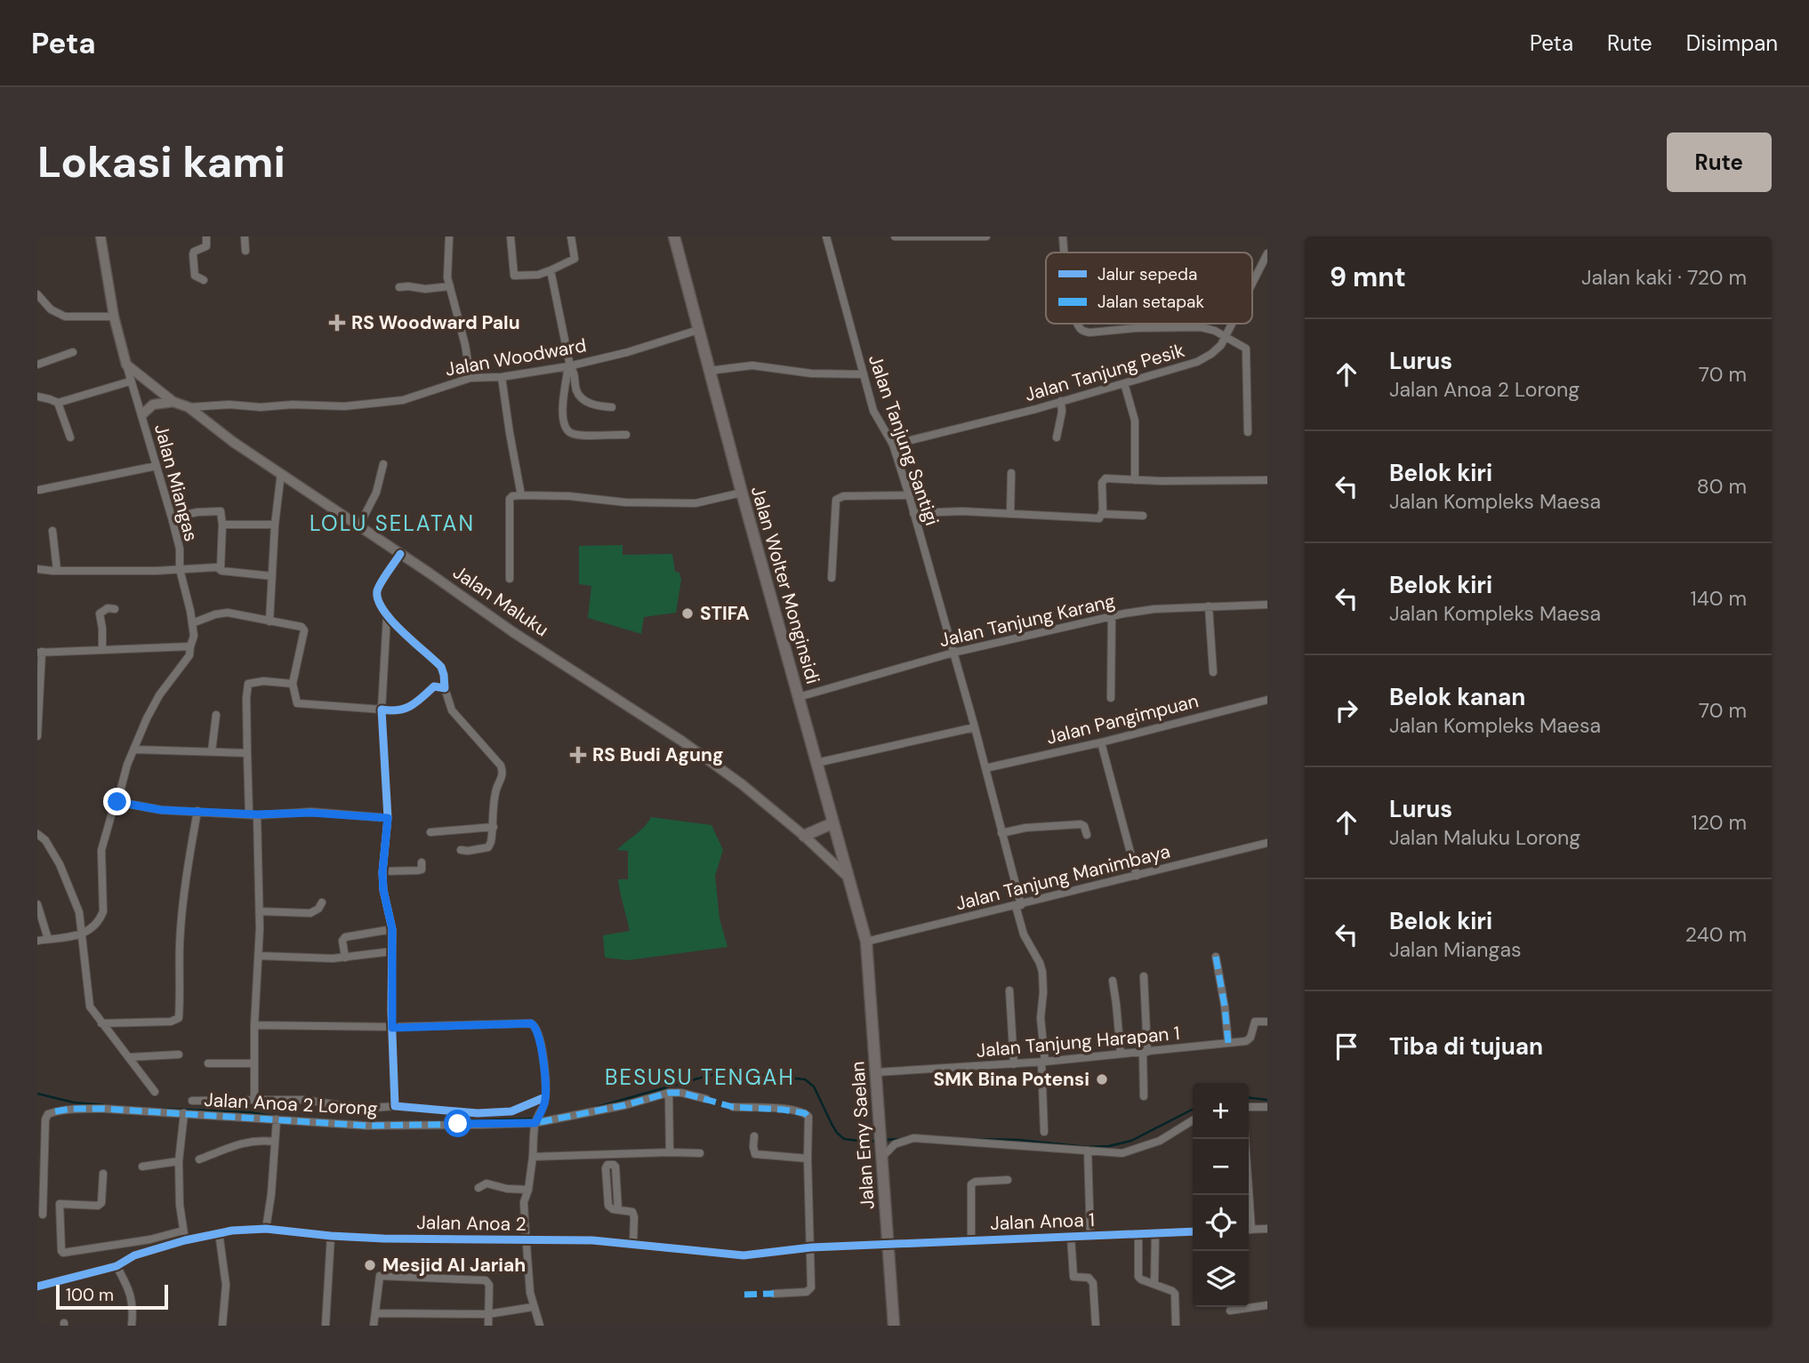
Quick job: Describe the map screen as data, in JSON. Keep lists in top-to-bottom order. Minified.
{"streets":{"highway":["Jalan Wolter Monginsidi","Jalan Emy Saelan"],"main road":["Jalan Maluku"],"street":["Jalan Woodward","Jalan Tanjung Pesik","Jalan Tanjung Santigi","Jalan Miangas","Jalan Tanjung Karang","Jalan Pangimpuan","Jalan Tanjung Manimbaya","Jalan Tanjung Harapan 1","Jalan Anoa 2 Lorong","Jalan Anoa 1","Jalan Anoa 2"]},"crossings":[["Jalan Woodward","Jalan Wolter Monginsidi"],["Jalan Woodward","Jalan Maluku"],["Jalan Tanjung Pesik","Jalan Tanjung Santigi"],["Jalan Tanjung Santigi","Jalan Tanjung Karang"],["Jalan Miangas","Jalan Maluku"],["Jalan Wolter Monginsidi","Jalan Maluku"],["Jalan Wolter Monginsidi","Jalan Tanjung Karang"],["Jalan Wolter Monginsidi","Jalan Tanjung Manimbaya"],["Jalan Wolter Monginsidi","Jalan Emy Saelan"],["Jalan Tanjung Manimbaya","Jalan Emy Saelan"],["Jalan Tanjung Harapan 1","Jalan Emy Saelan"],["Jalan Emy Saelan","Jalan Anoa 1"],["Jalan Emy Saelan","Jalan Anoa 2"],["Jalan Anoa 1","Jalan Anoa 2"]],"districts":["LOLU SELATAN","BESUSU TENGAH"],"places":{"health":["RS Woodward Palu","RS Budi Agung"],"other":["STIFA","SMK Bina Potensi","Mesjid Al Jariah"]},"legend":["Jalur sepeda","Jalan setapak"],"scale_bar":"100 m","page":{"header":"Peta","nav":["Peta","Rute","Disimpan"],"buttons":"Rute","title":"Lokasi kami","heading":["9 mnt","Jalan kaki · 720 m"],"list":[["Lurus","Jalan Anoa 2 Lorong","70 m"],["Belok kiri","Jalan Kompleks Maesa","80 m"],["Belok kiri","Jalan Kompleks Maesa","140 m"],["Belok kanan","Jalan Kompleks Maesa","70 m"],["Lurus","Jalan Maluku Lorong","120 m"],["Belok kiri","Jalan Miangas","240 m"],"Tiba di tujuan"],"map_buttons":["+","−"],"scale":"100 m"}}
